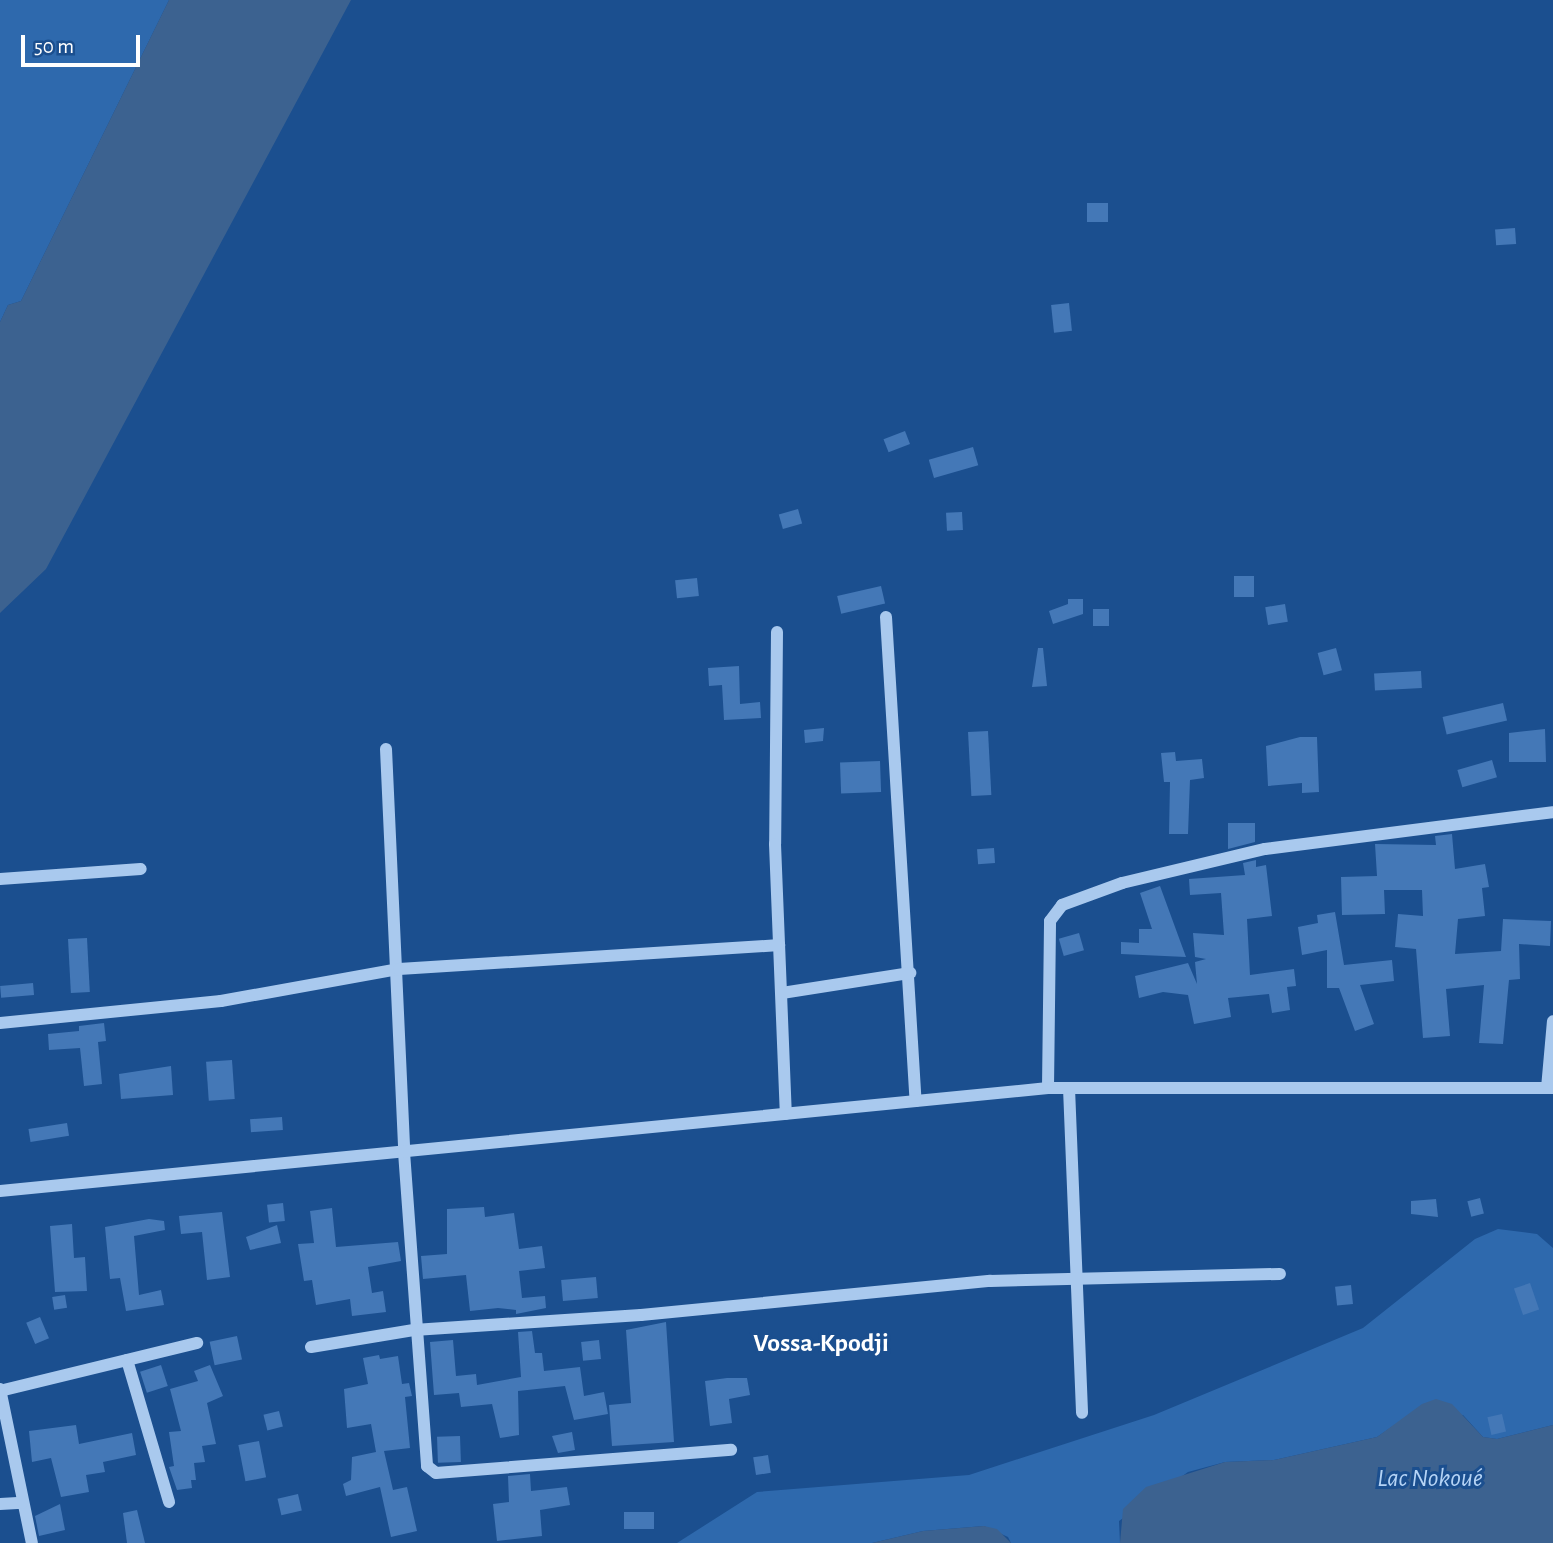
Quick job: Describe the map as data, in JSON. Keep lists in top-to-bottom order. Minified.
{"districts":["Vossa-Kpodji"],"water":["Lac Nokoué"],"scale_bar":"50 m"}
